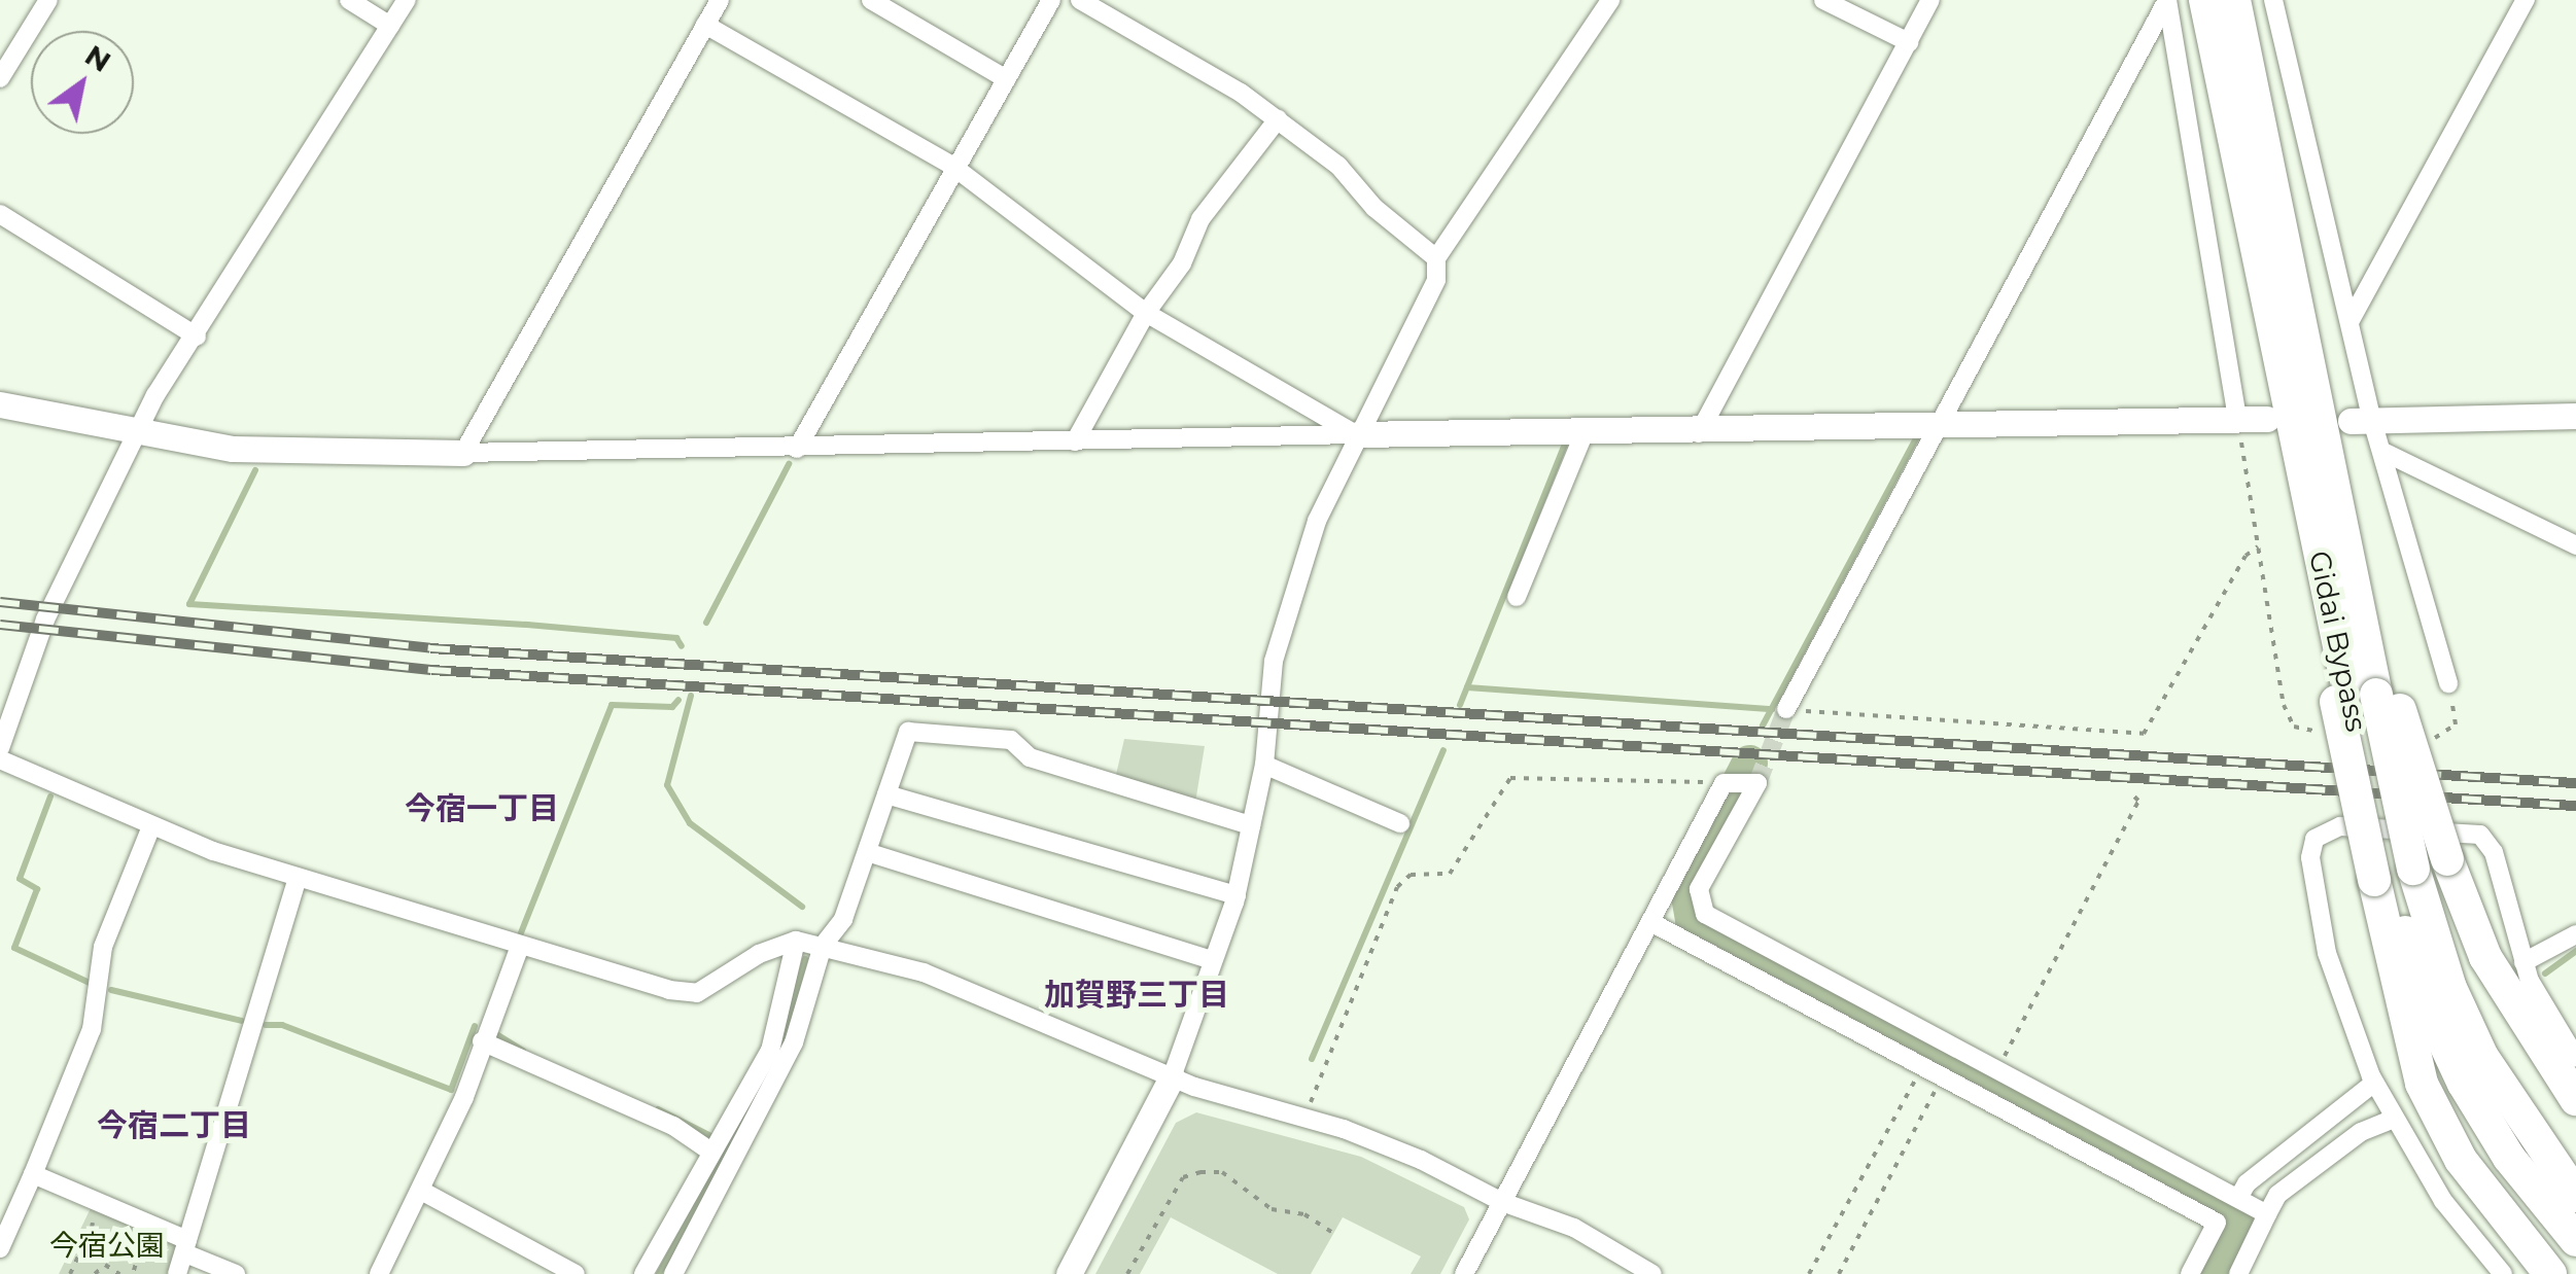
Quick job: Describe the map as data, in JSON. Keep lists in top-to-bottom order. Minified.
{"streets":{"highway":["Gidai Bypass"]},"districts":["今宿一丁目","加賀野三丁目","今宿二丁目"],"parks":["今宿公園"],"north":"top right"}
